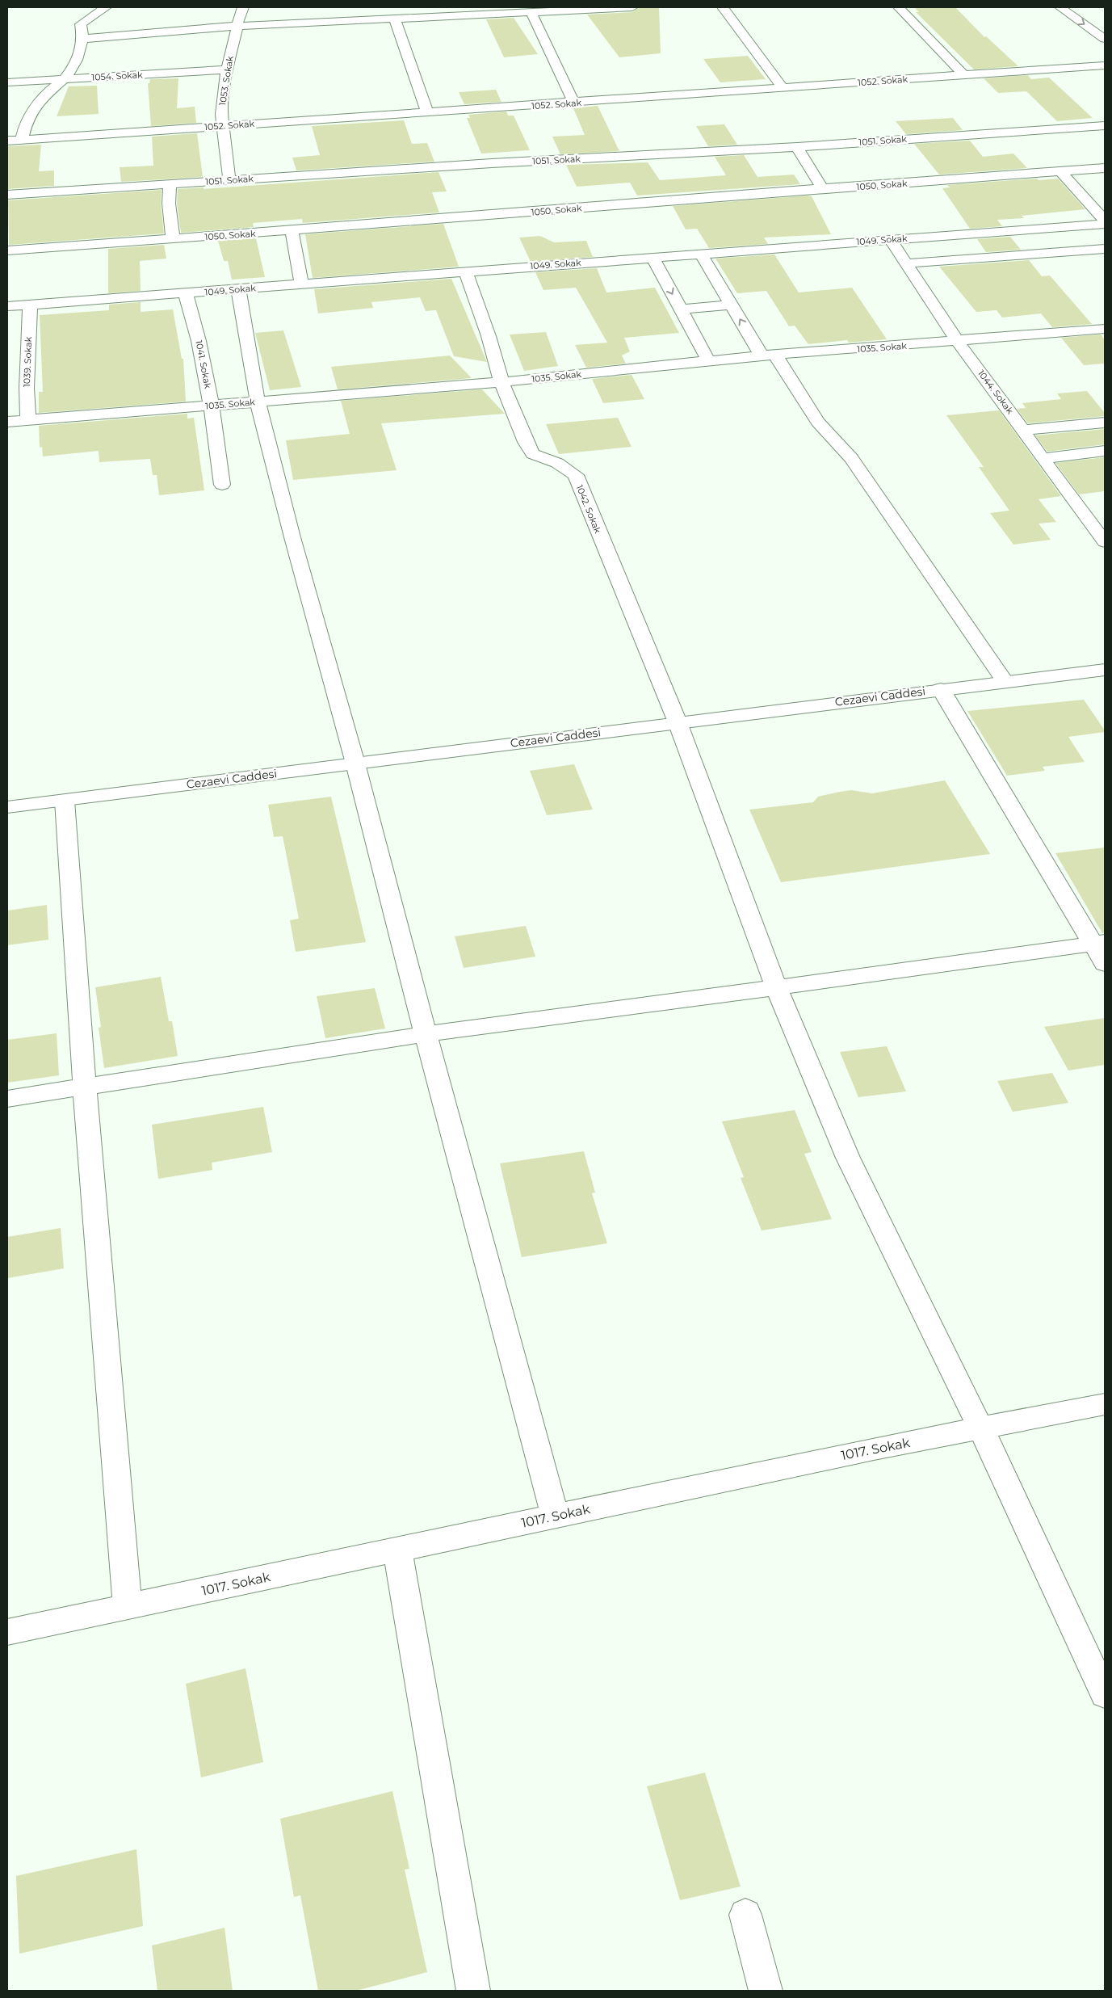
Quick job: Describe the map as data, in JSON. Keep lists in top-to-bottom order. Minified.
{"streets":{"street":["1054. Sokak","1053. Sokak","1052. Sokak","1051. Sokak","1050. Sokak","1049. Sokak","1035. Sokak","1039. Sokak","1041. Sokak","1044. Sokak","1042. Sokak","Cezaevi Caddesi","1017. Sokak"]},"crossings":[["1054. Sokak","1053. Sokak"],["1053. Sokak","1052. Sokak"],["1053. Sokak","1051. Sokak"],["1049. Sokak","1039. Sokak"],["1049. Sokak","1041. Sokak"],["1049. Sokak","1044. Sokak"],["1049. Sokak","1042. Sokak"],["1035. Sokak","1039. Sokak"],["1035. Sokak","1041. Sokak"],["1035. Sokak","1044. Sokak"],["1035. Sokak","1042. Sokak"],["1042. Sokak","Cezaevi Caddesi"],["1042. Sokak","1017. Sokak"]]}
